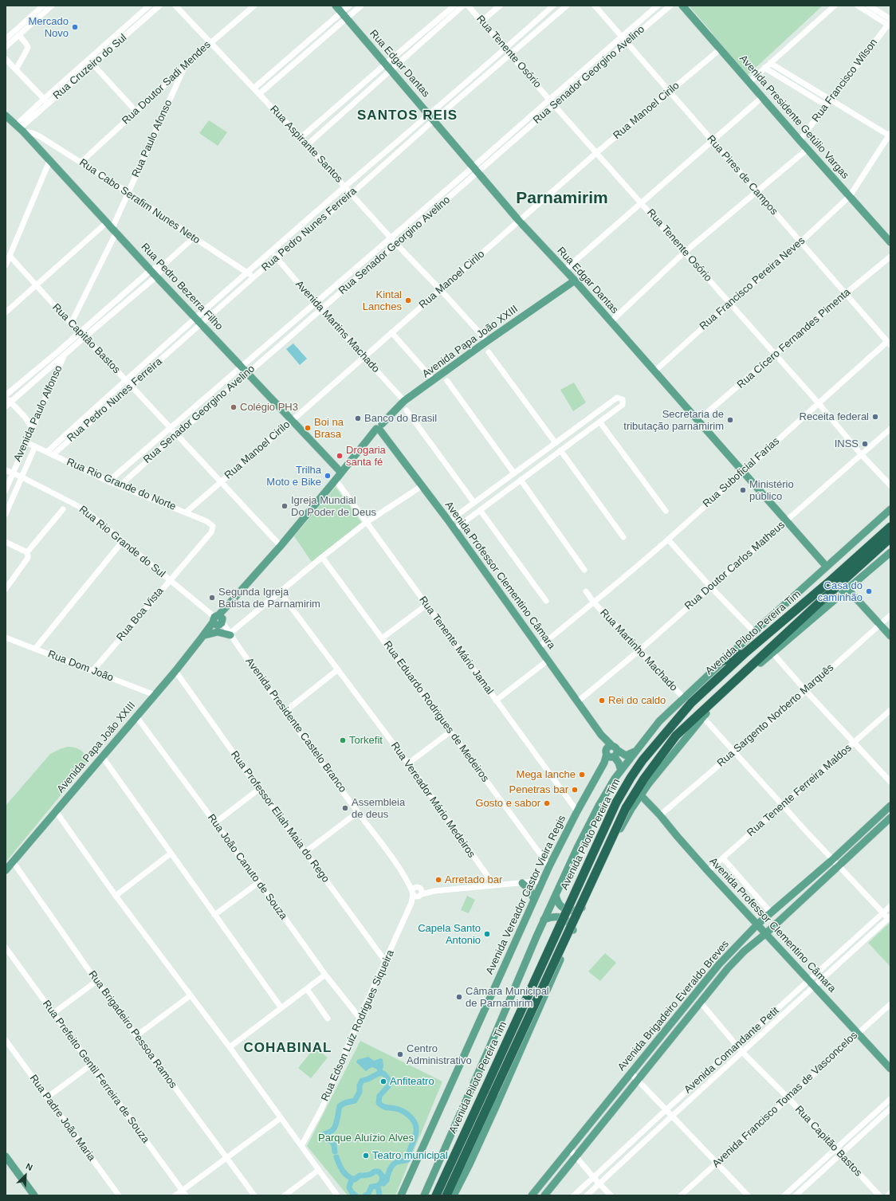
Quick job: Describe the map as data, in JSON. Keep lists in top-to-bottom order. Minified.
{"streets":{"highway":["Avenida Piloto Pereira Tim"],"main road":["Rua Edgar Dantas","Avenida Presidente Getúlio Vargas","Rua Pedro Bezerra Filho","Avenida Papa João XXIII","Avenida Professor Clementino Câmara","Avenida Vereador Castor Vieira Regis","Avenida Brigadeiro Everaldo Breves"],"street":["Rua Tenente Osório","Rua Cruzeiro do Sul","Rua Senador Georgino Avelino","Rua Francisco Wilson","Rua Doutor Sadi Mendes","Rua Manoel Cirilo","Rua Paulo Afonso","Rua Aspirante Santos","Rua Pires de Campos","Rua Cabo Serafim Nunes Neto","Rua Pedro Nunes Ferreira","Rua Francisco Pereira Neves","Avenida Martins Machado","Rua Capitão Bastos","Rua Cícero Fernandes Pimenta","Avenida Paulo Alfonso","Rua Suboficial Farias","Rua Rio Grande do Norte","Rua Rio Grande do Sul","Rua Doutor Carlos Matheus","Rua Boa Vista","Rua Tenente Mário Jamal","Rua Martinho Machado","Rua Dom João","Rua Eduardo Rodrigues de Medeiros","Rua Sargento Norberto Marquês","Avenida Presidente Castelo Branco","Rua Tenente Ferreira Maldos","Rua Vereador Mário Medeiros","Rua Professor Eliah Maia do Rego","Rua João Canuto de Souza","Rua Edson Luiz Rodrigues Siqueira","Rua Brigadeiro Pessoa Ramos","Avenida Comandante Petit","Rua Prefeito Gentil Ferreira de Souza","Avenida Francisco Tomas de Vasconcelos","Rua Padre João Maria"]},"crossings":[["Rua Tenente Osório","Rua Senador Georgino Avelino"],["Rua Tenente Osório","Rua Manoel Cirilo"],["Rua Tenente Osório","Rua Pedro Nunes Ferreira"],["Rua Tenente Osório","Rua Francisco Pereira Neves"],["Rua Tenente Osório","Rua Cícero Fernandes Pimenta"],["Rua Tenente Osório","Rua Suboficial Farias"],["Rua Tenente Osório","Rua Doutor Carlos Matheus"],["Rua Edgar Dantas","Rua Senador Georgino Avelino"],["Rua Edgar Dantas","Rua Manoel Cirilo"],["Rua Edgar Dantas","Rua Pedro Nunes Ferreira"],["Rua Edgar Dantas","Rua Francisco Pereira Neves"],["Rua Edgar Dantas","Rua Cícero Fernandes Pimenta"],["Rua Edgar Dantas","Avenida Papa João XXIII"],["Rua Edgar Dantas","Rua Suboficial Farias"],["Rua Edgar Dantas","Rua Doutor Carlos Matheus"],["Rua Cruzeiro do Sul","Rua Cabo Serafim Nunes Neto"],["Rua Cruzeiro do Sul","Rua Pedro Bezerra Filho"],["Rua Senador Georgino Avelino","Rua Aspirante Santos"],["Rua Senador Georgino Avelino","Rua Pires de Campos"],["Rua Senador Georgino Avelino","Rua Pedro Bezerra Filho"],["Rua Senador Georgino Avelino","Avenida Martins Machado"],["Rua Senador Georgino Avelino","Rua Capitão Bastos"],["Rua Senador Georgino Avelino","Rua Rio Grande do Norte"],["Rua Francisco Wilson","Avenida Presidente Getúlio Vargas"],["Rua Doutor Sadi Mendes","Rua Paulo Afonso"],["Rua Doutor Sadi Mendes","Rua Aspirante Santos"],["Rua Doutor Sadi Mendes","Rua Cabo Serafim Nunes Neto"],["Rua Manoel Cirilo","Avenida Presidente Getúlio Vargas"],["Rua Manoel Cirilo","Rua Aspirante Santos"],["Rua Manoel Cirilo","Rua Pires de Campos"],["Rua Manoel Cirilo","Rua Pedro Bezerra Filho"],["Rua Manoel Cirilo","Avenida Martins Machado"],["Rua Manoel Cirilo","Rua Capitão Bastos"],["Rua Manoel Cirilo","Rua Rio Grande do Norte"],["Avenida Presidente Getúlio Vargas","Rua Francisco Pereira Neves"],["Rua Paulo Afonso","Rua Cabo Serafim Nunes Neto"],["Rua Paulo Afonso","Rua Pedro Bezerra Filho"],["Rua Aspirante Santos","Rua Pedro Nunes Ferreira"],["Rua Aspirante Santos","Avenida Papa João XXIII"],["Rua Pires de Campos","Rua Francisco Pereira Neves"],["Rua Pires de Campos","Rua Cícero Fernandes Pimenta"],["Rua Pires de Campos","Rua Suboficial Farias"],["Rua Cabo Serafim Nunes Neto","Rua Pedro Nunes Ferreira"],["Rua Cabo Serafim Nunes Neto","Rua Pedro Bezerra Filho"],["Rua Pedro Nunes Ferreira","Rua Pedro Bezerra Filho"],["Rua Pedro Nunes Ferreira","Avenida Martins Machado"],["Rua Pedro Nunes Ferreira","Rua Capitão Bastos"],["Rua Pedro Nunes Ferreira","Rua Rio Grande do Norte"],["Rua Pedro Bezerra Filho","Avenida Papa João XXIII"],["Avenida Martins Machado","Avenida Papa João XXIII"],["Rua Capitão Bastos","Avenida Papa João XXIII"],["Rua Capitão Bastos","Avenida Brigadeiro Everaldo Breves"],["Rua Capitão Bastos","Avenida Comandante Petit"],["Rua Capitão Bastos","Avenida Francisco Tomas de Vasconcelos"],["Avenida Papa João XXIII","Rua Rio Grande do Sul"],["Avenida Papa João XXIII","Avenida Professor Clementino Câmara"],["Avenida Papa João XXIII","Rua Tenente Mário Jamal"],["Avenida Papa João XXIII","Rua Dom João"],["Avenida Papa João XXIII","Avenida Presidente Castelo Branco"],["Avenida Papa João XXIII","Rua Professor Eliah Maia do Rego"],["Avenida Papa João XXIII","Rua João Canuto de Souza"],["Avenida Papa João XXIII","Rua Brigadeiro Pessoa Ramos"],["Avenida Paulo Alfonso","Rua Rio Grande do Norte"],["Avenida Paulo Alfonso","Rua Rio Grande do Sul"],["Rua Suboficial Farias","Avenida Professor Clementino Câmara"],["Rua Suboficial Farias","Rua Martinho Machado"],["Rua Rio Grande do Norte","Rua Boa Vista"],["Rua Rio Grande do Sul","Rua Boa Vista"],["Rua Rio Grande do Sul","Avenida Presidente Castelo Branco"],["Rua Doutor Carlos Matheus","Avenida Professor Clementino Câmara"],["Rua Doutor Carlos Matheus","Rua Martinho Machado"],["Avenida Professor Clementino Câmara","Rua Sargento Norberto Marquês"],["Avenida Professor Clementino Câmara","Rua Tenente Ferreira Maldos"],["Avenida Professor Clementino Câmara","Avenida Vereador Castor Vieira Regis"],["Avenida Professor Clementino Câmara","Avenida Brigadeiro Everaldo Breves"],["Avenida Professor Clementino Câmara","Avenida Comandante Petit"],["Avenida Professor Clementino Câmara","Avenida Francisco Tomas de Vasconcelos"],["Rua Boa Vista","Rua Dom João"],["Rua Tenente Mário Jamal","Avenida Vereador Castor Vieira Regis"],["Rua Eduardo Rodrigues de Medeiros","Avenida Vereador Castor Vieira Regis"],["Avenida Presidente Castelo Branco","Rua Edson Luiz Rodrigues Siqueira"],["Rua Professor Eliah Maia do Rego","Rua Edson Luiz Rodrigues Siqueira"],["Rua João Canuto de Souza","Rua Edson Luiz Rodrigues Siqueira"]],"districts":["SANTOS REIS","Parnamirim","COHABINAL"],"parks":["Parque Aluízio Alves"],"places":["Mercado Novo","Kintal Lanches","Colégio PH3","Receita federal","Banco do Brasil","Secretaria de tributação parnamirim","Boi na Brasa","INSS","Drogaria santa fé","Trilha Moto e Bike","Ministério público","Igreja Mundial Do Poder de Deus","Casa do caminhão","Segunda Igreja Batista de Parnamirim","Rei do caldo","Torkefit","Mega lanche","Penetras bar","Gosto e sabor","Assembleia de deus","Arretado bar","Capela Santo Antonio","Câmara Municipal de Parnamirim","Centro Administrativo","Anfiteatro","Teatro municipal"],"north":"top right"}
